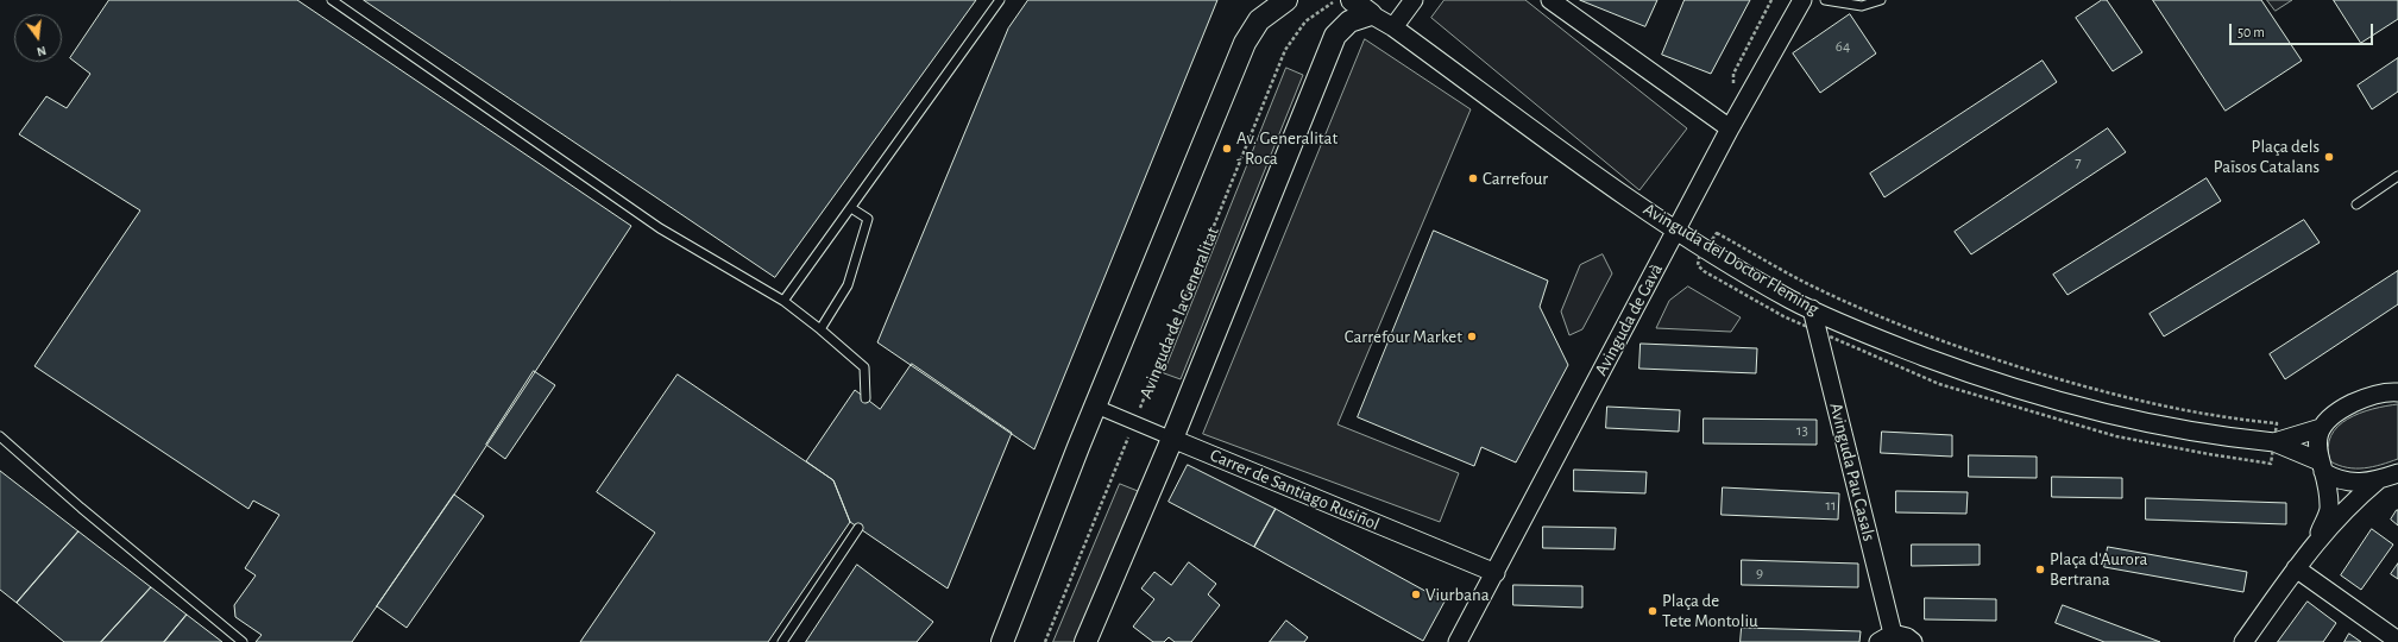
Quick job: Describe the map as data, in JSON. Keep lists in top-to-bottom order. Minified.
{"streets":{"street":["Avinguda del Doctor Fleming","Avinguda de Gavà","Avinguda Pau Casals","Carrer de Santiago Rusiñol"],"path":["Avinguda de la Generalitat"]},"crossings":[["Avinguda del Doctor Fleming","Avinguda de Gavà"],["Avinguda del Doctor Fleming","Avinguda Pau Casals"],["Avinguda de la Generalitat","Carrer de Santiago Rusiñol"],["Avinguda de Gavà","Carrer de Santiago Rusiñol"]],"places":["Av. Generalitat - Roca","Plaça dels Països Catalans","Carrefour","Carrefour Market","Plaça d'Aurora Bertrana","Viurbana","Plaça de Tete Montoliu"],"house_numbers":["64","7","13","11","9"],"scale_bar":"50 m","north":"bottom"}
